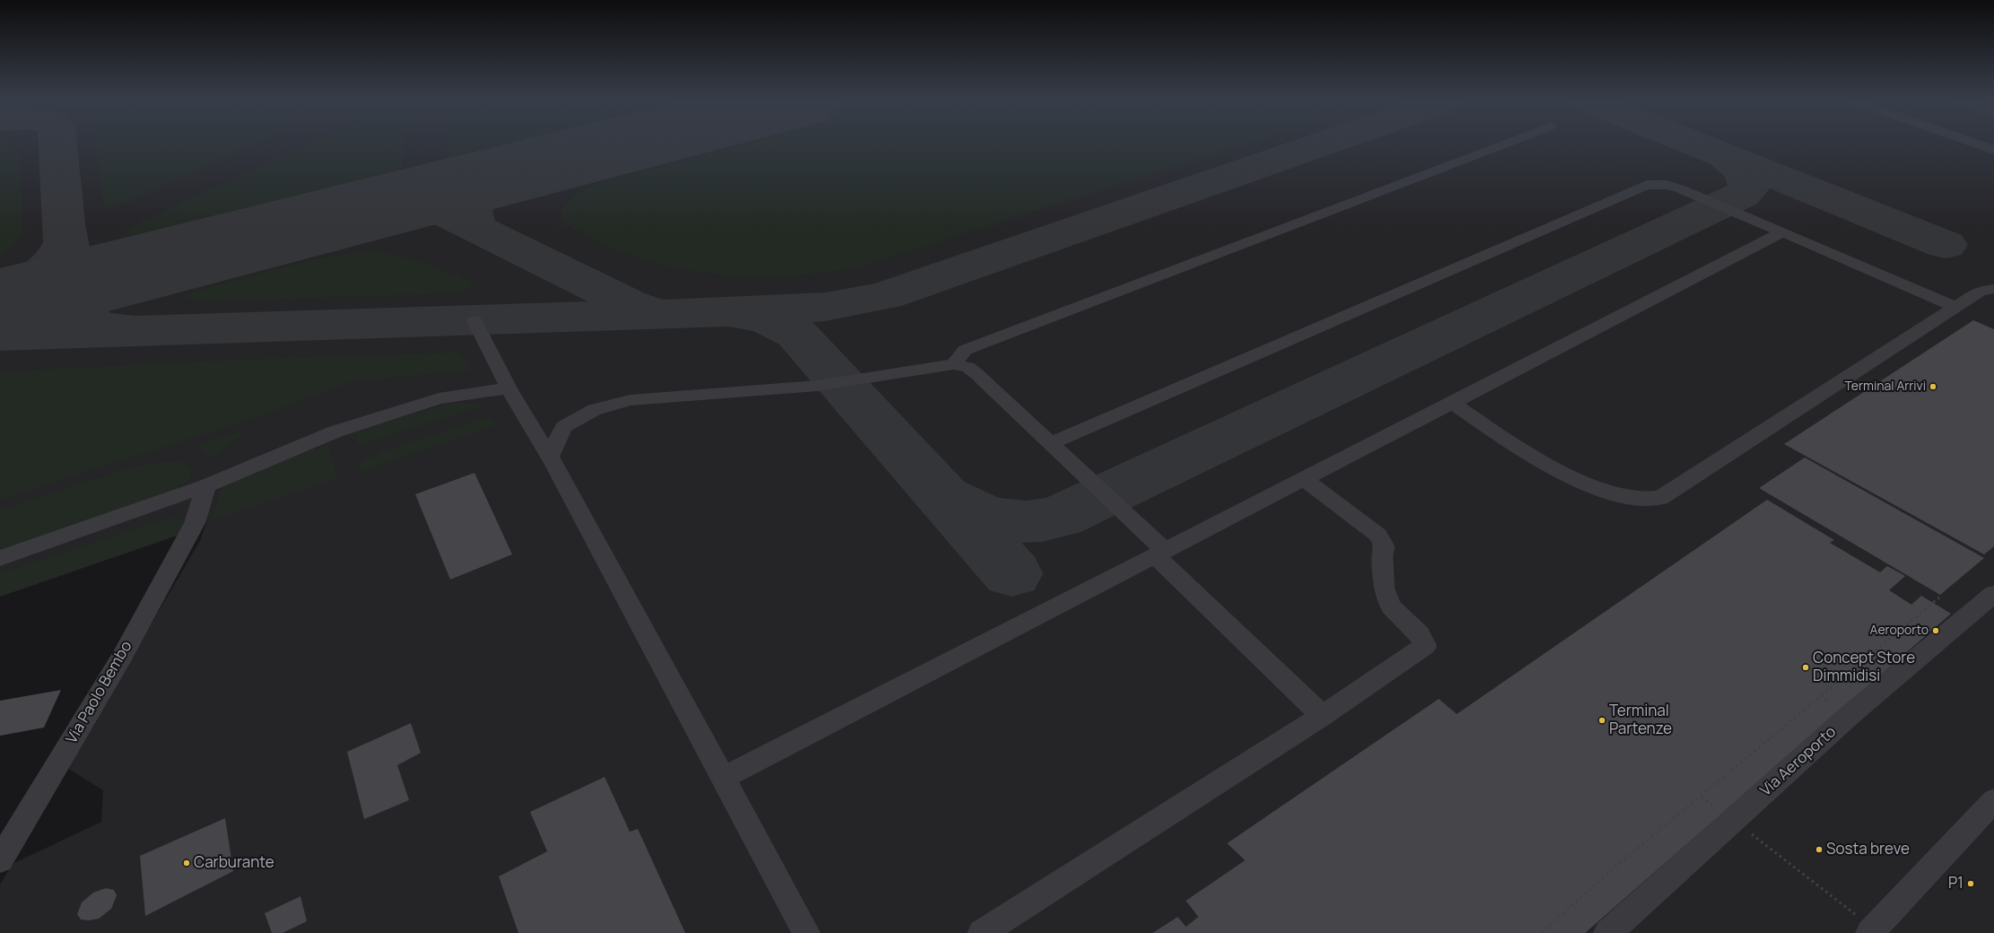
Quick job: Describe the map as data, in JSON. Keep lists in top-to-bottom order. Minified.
{"streets":{"street":["Via Paolo Bembo","Via Aeroporto"]},"places":["Terminal Arrivi","Aeroporto","Concept Store Dimmidisi","Terminal Partenze","Sosta breve","Carburante","P1"]}
